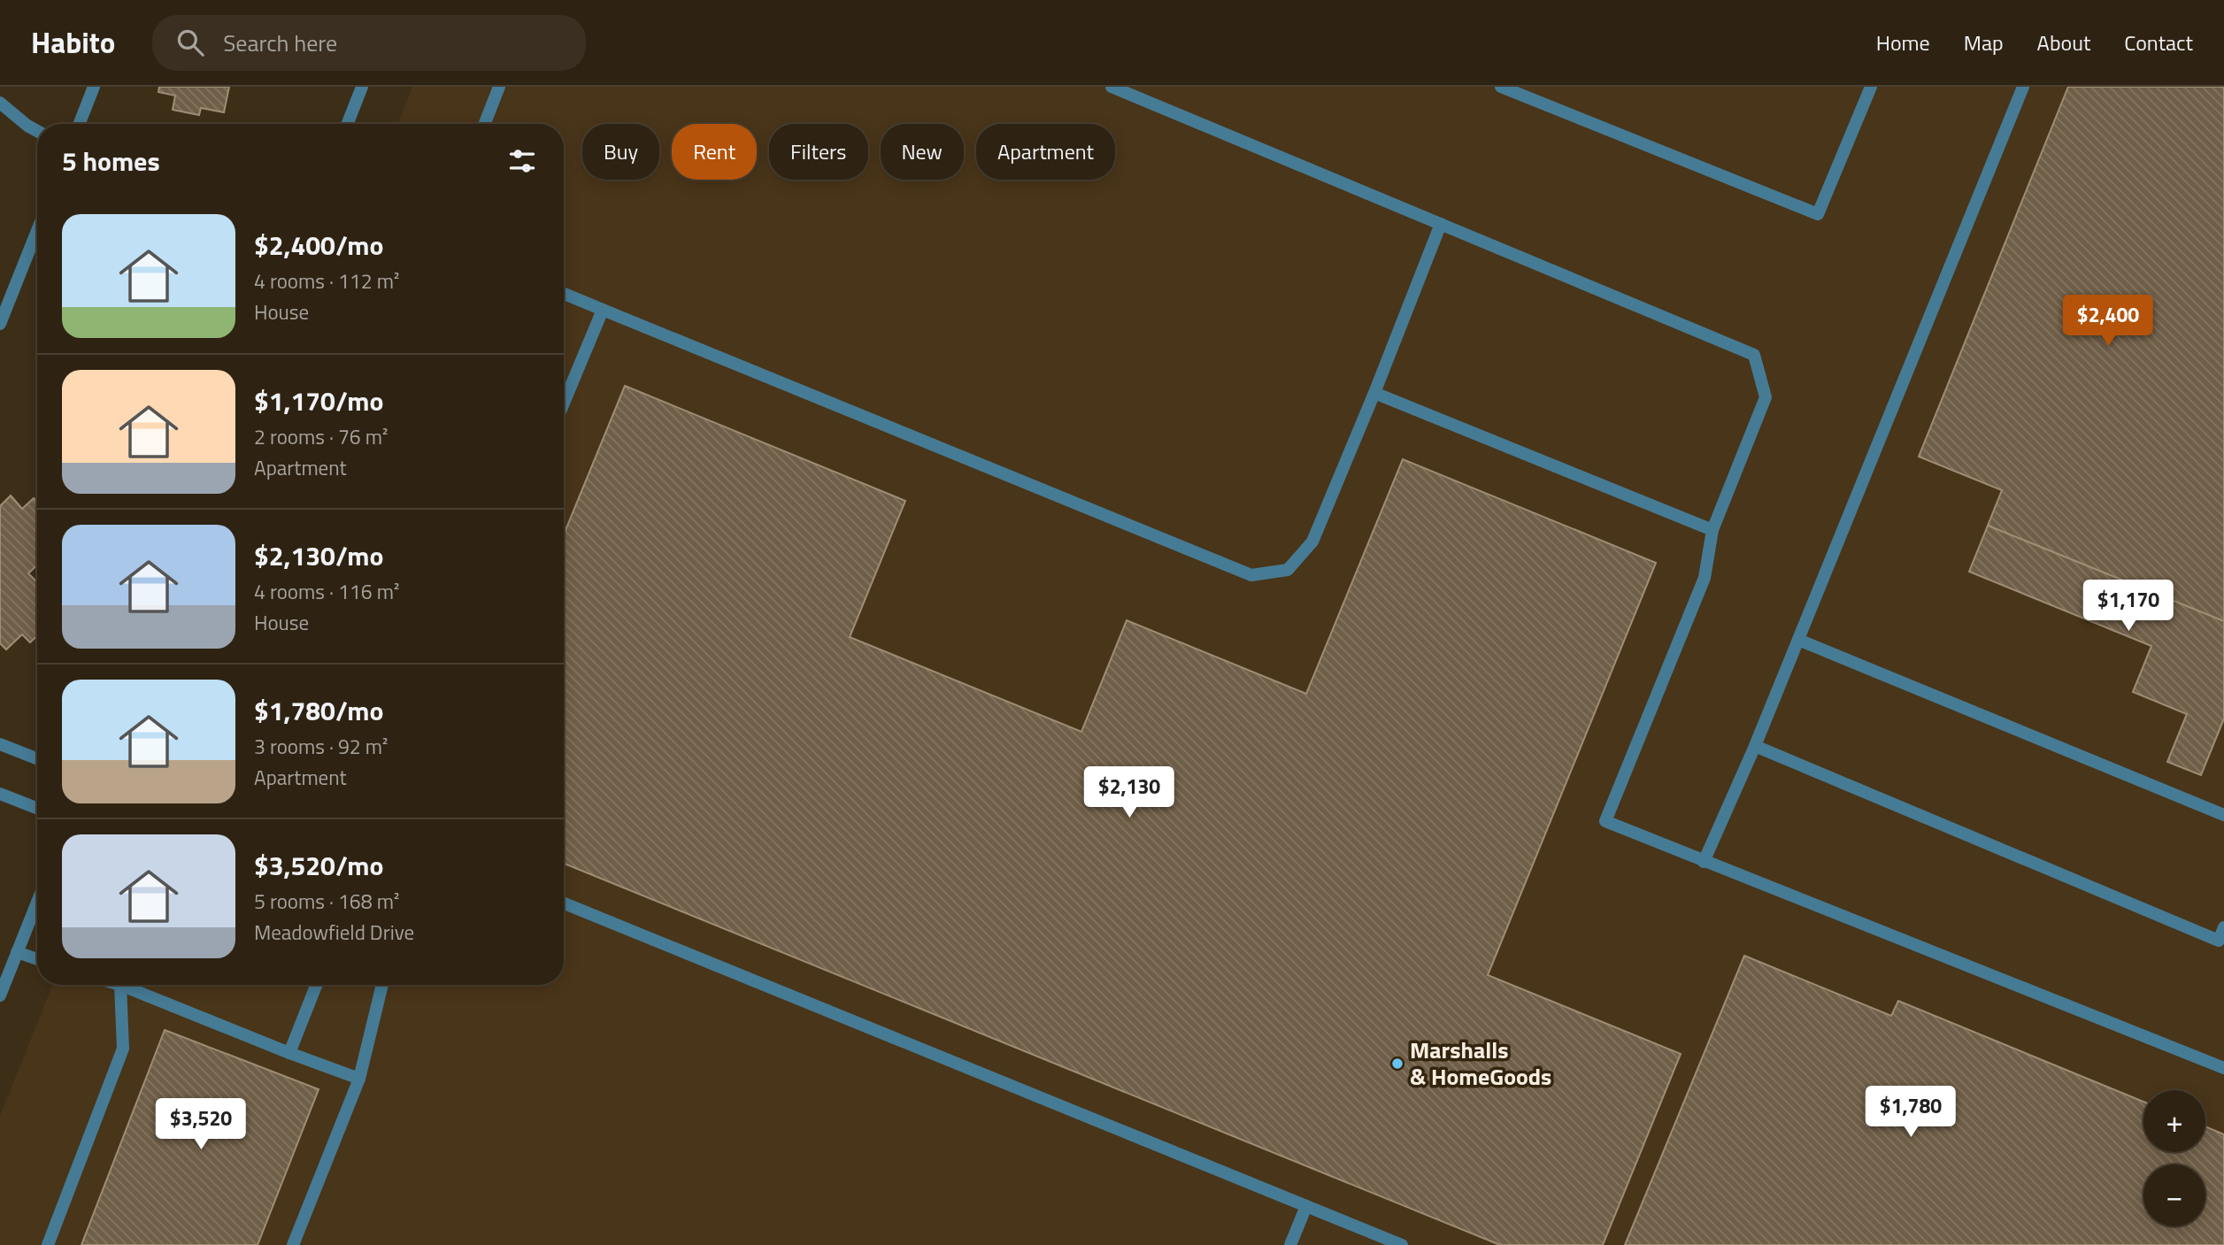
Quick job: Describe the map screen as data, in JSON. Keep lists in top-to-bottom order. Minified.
{"places":["Marshalls & HomeGoods"],"page":{"header":"Habito","search":"Search here","nav":["Home","Map","About","Contact"],"chip":["Buy","Rent","Filters","New","Apartment"],"heading":"5 homes","list":[{"name":"$2,400/mo","note":"4 rooms · 112 m² · House"},{"name":"$1,170/mo","note":"2 rooms · 76 m² · Apartment"},{"name":"$2,130/mo","note":"4 rooms · 116 m² · House"},{"name":"$1,780/mo","note":"3 rooms · 92 m² · Apartment"},{"name":"$3,520/mo","note":"5 rooms · 168 m² · Meadowfield Drive"}],"price":["$2,400","$1,170","$2,130","$1,780","$3,520"],"map_buttons":["+","−"]}}
